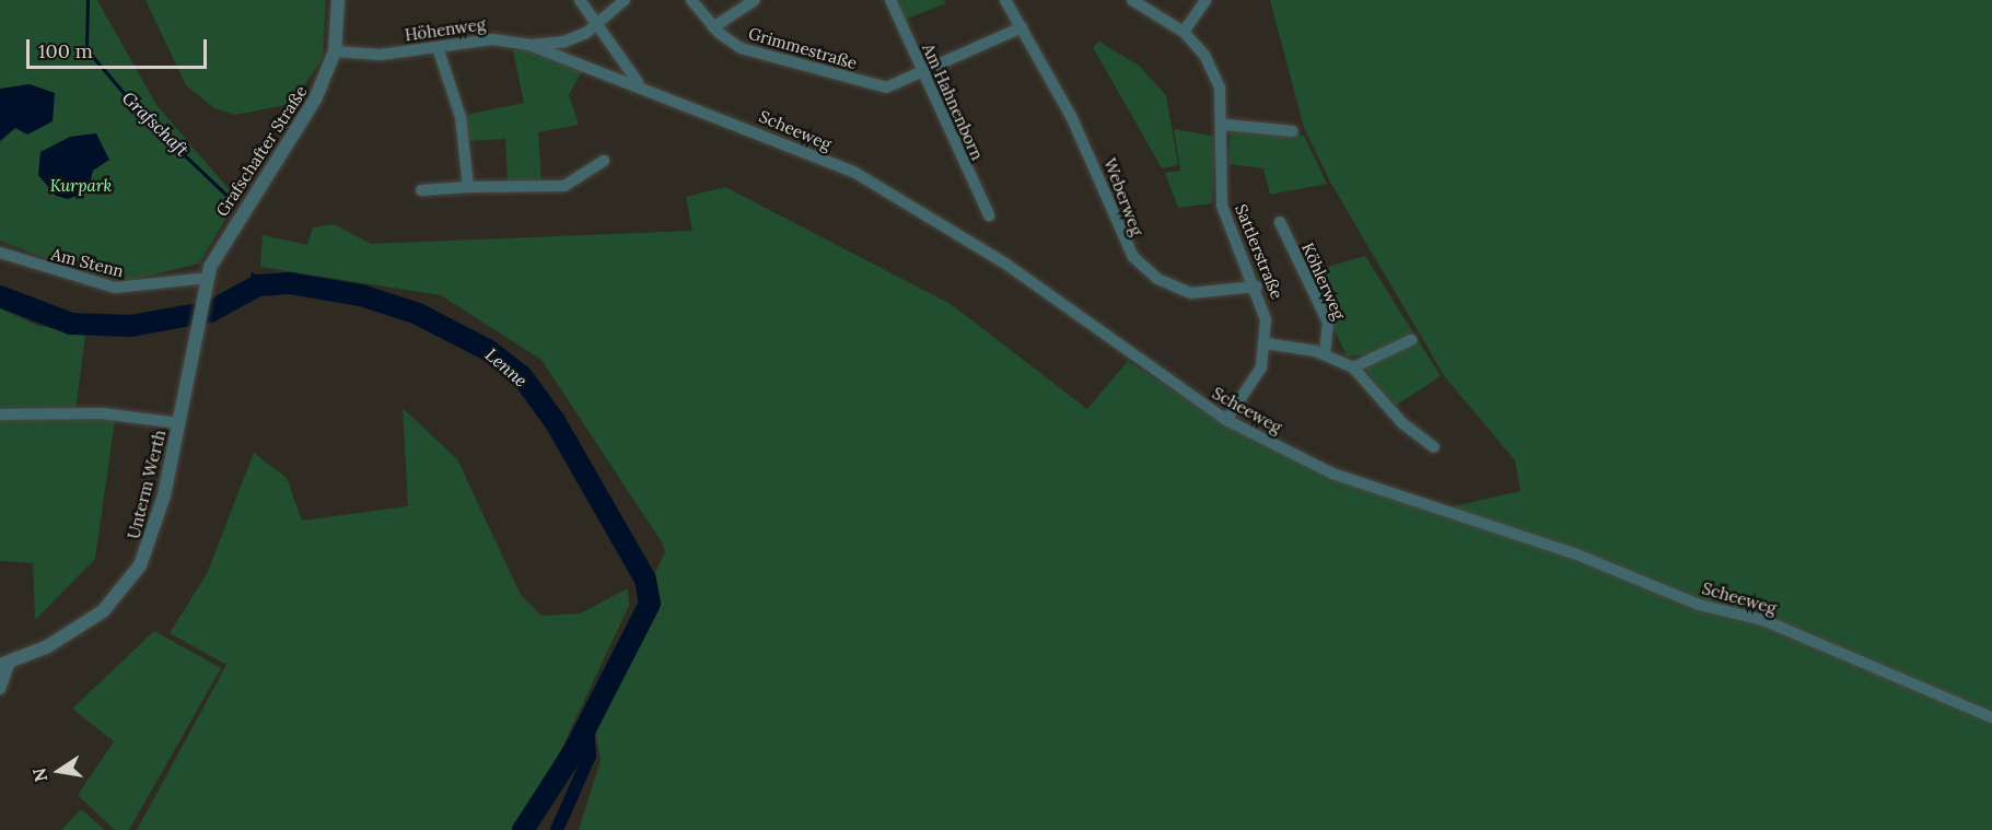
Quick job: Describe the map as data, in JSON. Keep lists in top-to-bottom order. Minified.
{"streets":{"street":["Höhenweg","Grimmestraße","Am Hahnenborn","Scheeweg","Grafschafter Straße","Weberweg","Sattlerstraße","Am Stenn","Köhlerweg","Unterm Werth"]},"crossings":[["Höhenweg","Scheeweg"],["Höhenweg","Grafschafter Straße"],["Grimmestraße","Am Hahnenborn"],["Scheeweg","Sattlerstraße"],["Grafschafter Straße","Am Stenn"],["Grafschafter Straße","Unterm Werth"],["Weberweg","Sattlerstraße"]],"water":["Grafschaft","Lenne"],"parks":["Kurpark"],"scale_bar":"100 m","north":"left"}
